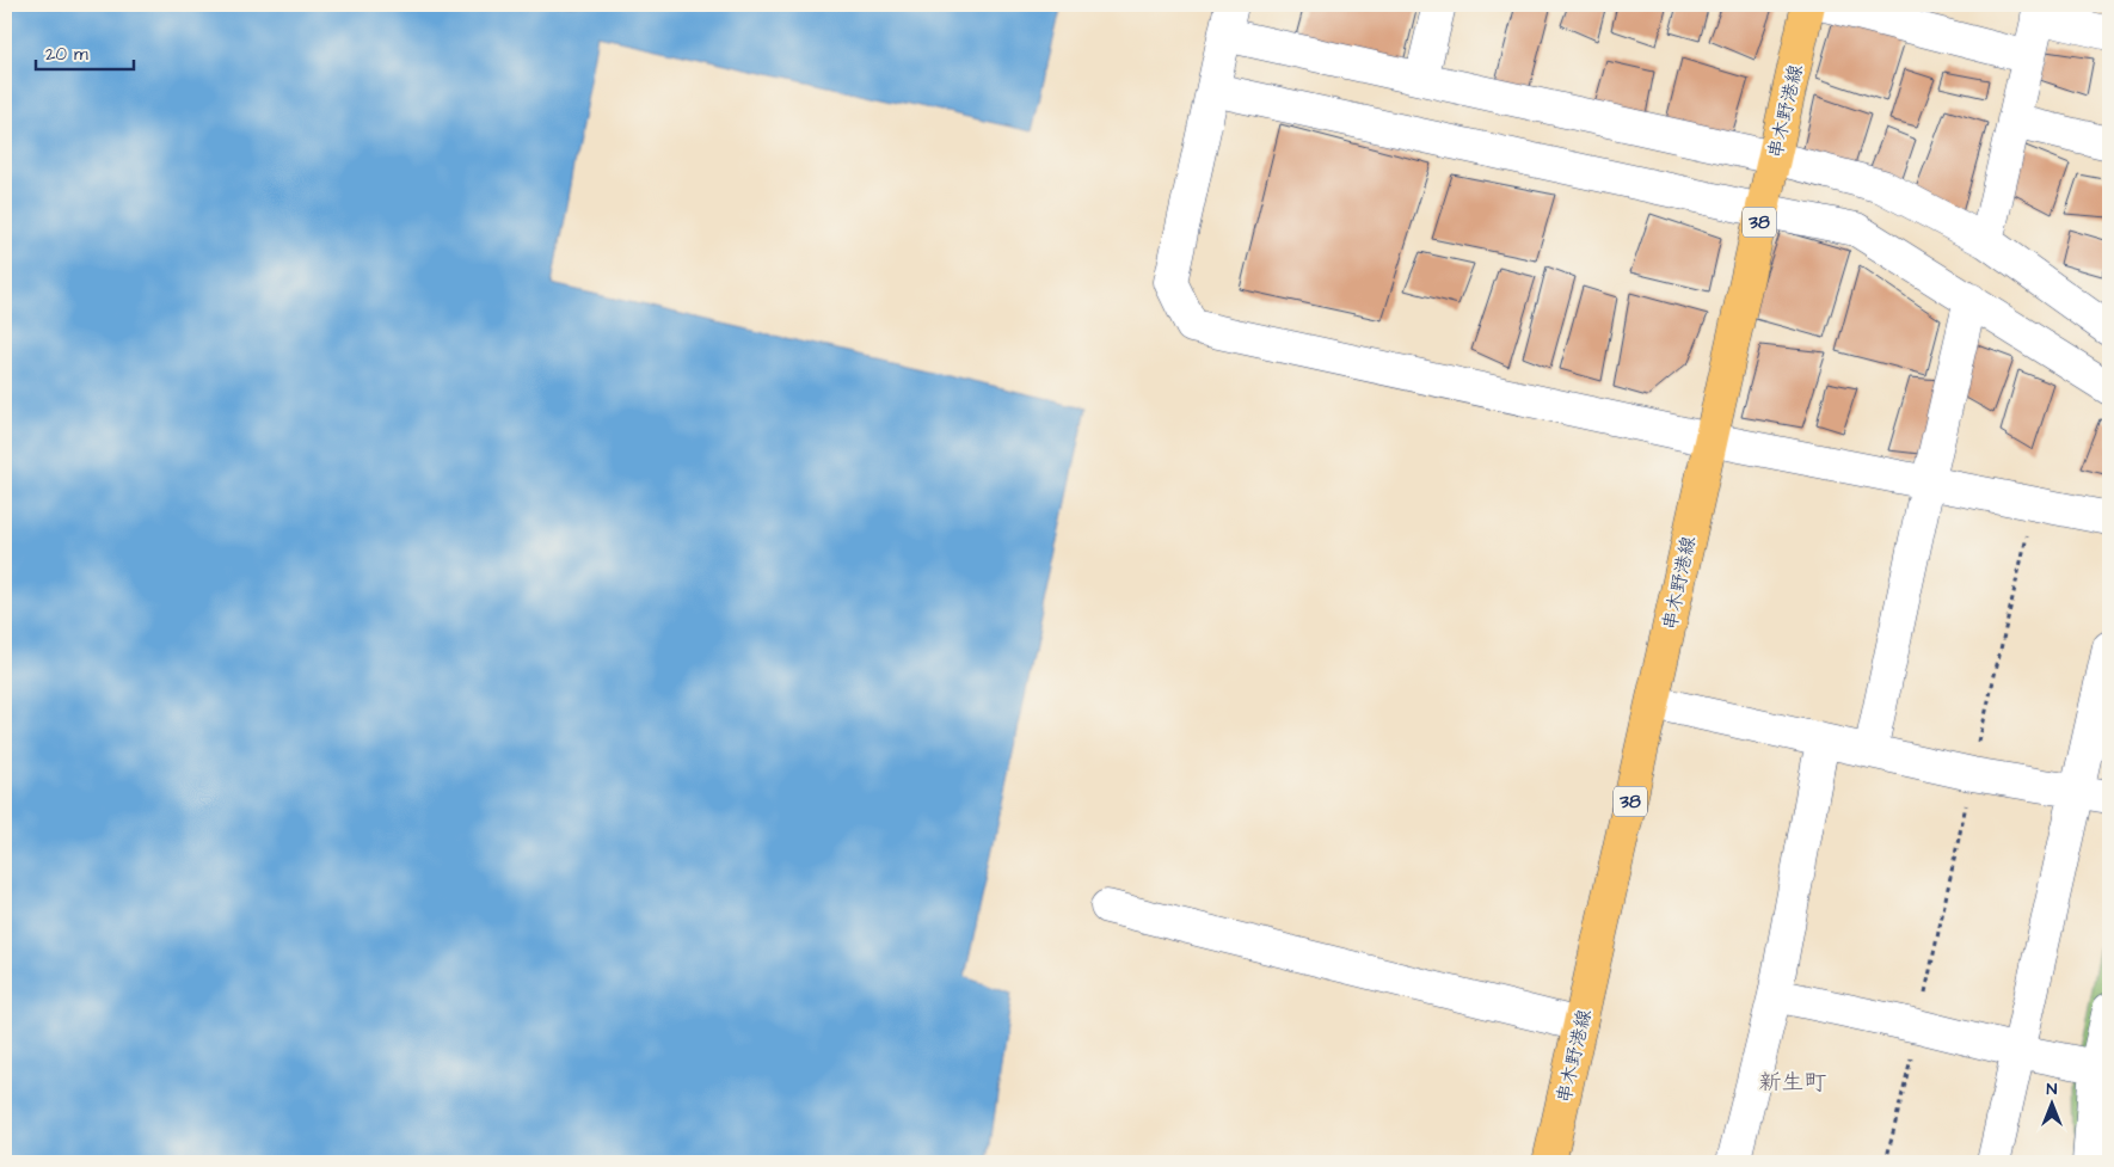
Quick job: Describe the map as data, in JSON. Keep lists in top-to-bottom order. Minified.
{"streets":{"main road":["串木野港線","38"]},"districts":["新生町"],"scale_bar":"20 m","north":"top"}
